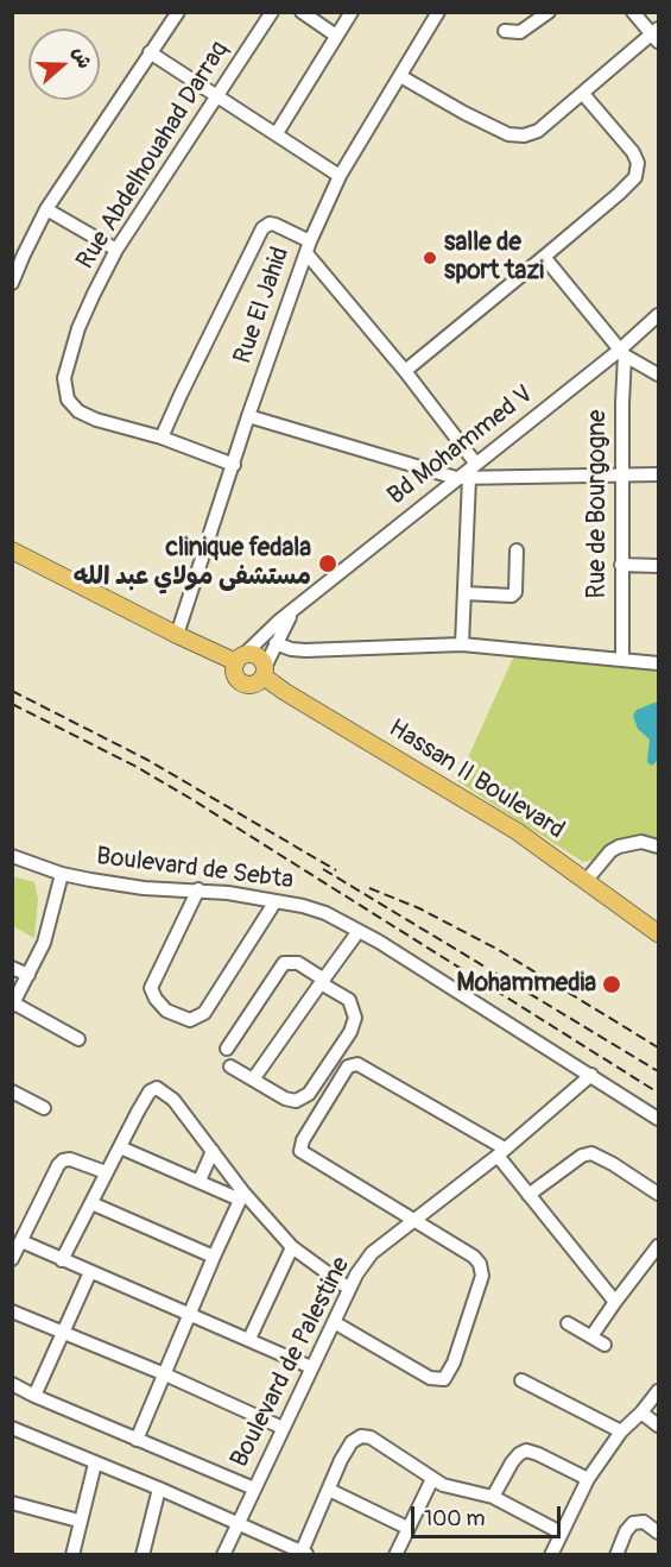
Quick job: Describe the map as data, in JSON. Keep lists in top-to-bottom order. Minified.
{"streets":{"main road":["Hassan II Boulevard"],"street":["Rue Abdelhouahad Darraq","Rue El Jahid","Bd Mohammed V","Rue de Bourgogne","Boulevard de Sebta","Boulevard de Palestine"]},"crossings":[["Rue Abdelhouahad Darraq","Rue El Jahid"],["Bd Mohammed V","Rue de Bourgogne"],["Bd Mohammed V","Hassan II Boulevard"],["Boulevard de Sebta","Boulevard de Palestine"]],"places":["salle de sport tazi","clinique fedala مستشفى مولاي عبد الله","Mohammedia"],"scale_bar":"100 m","north":"right"}
